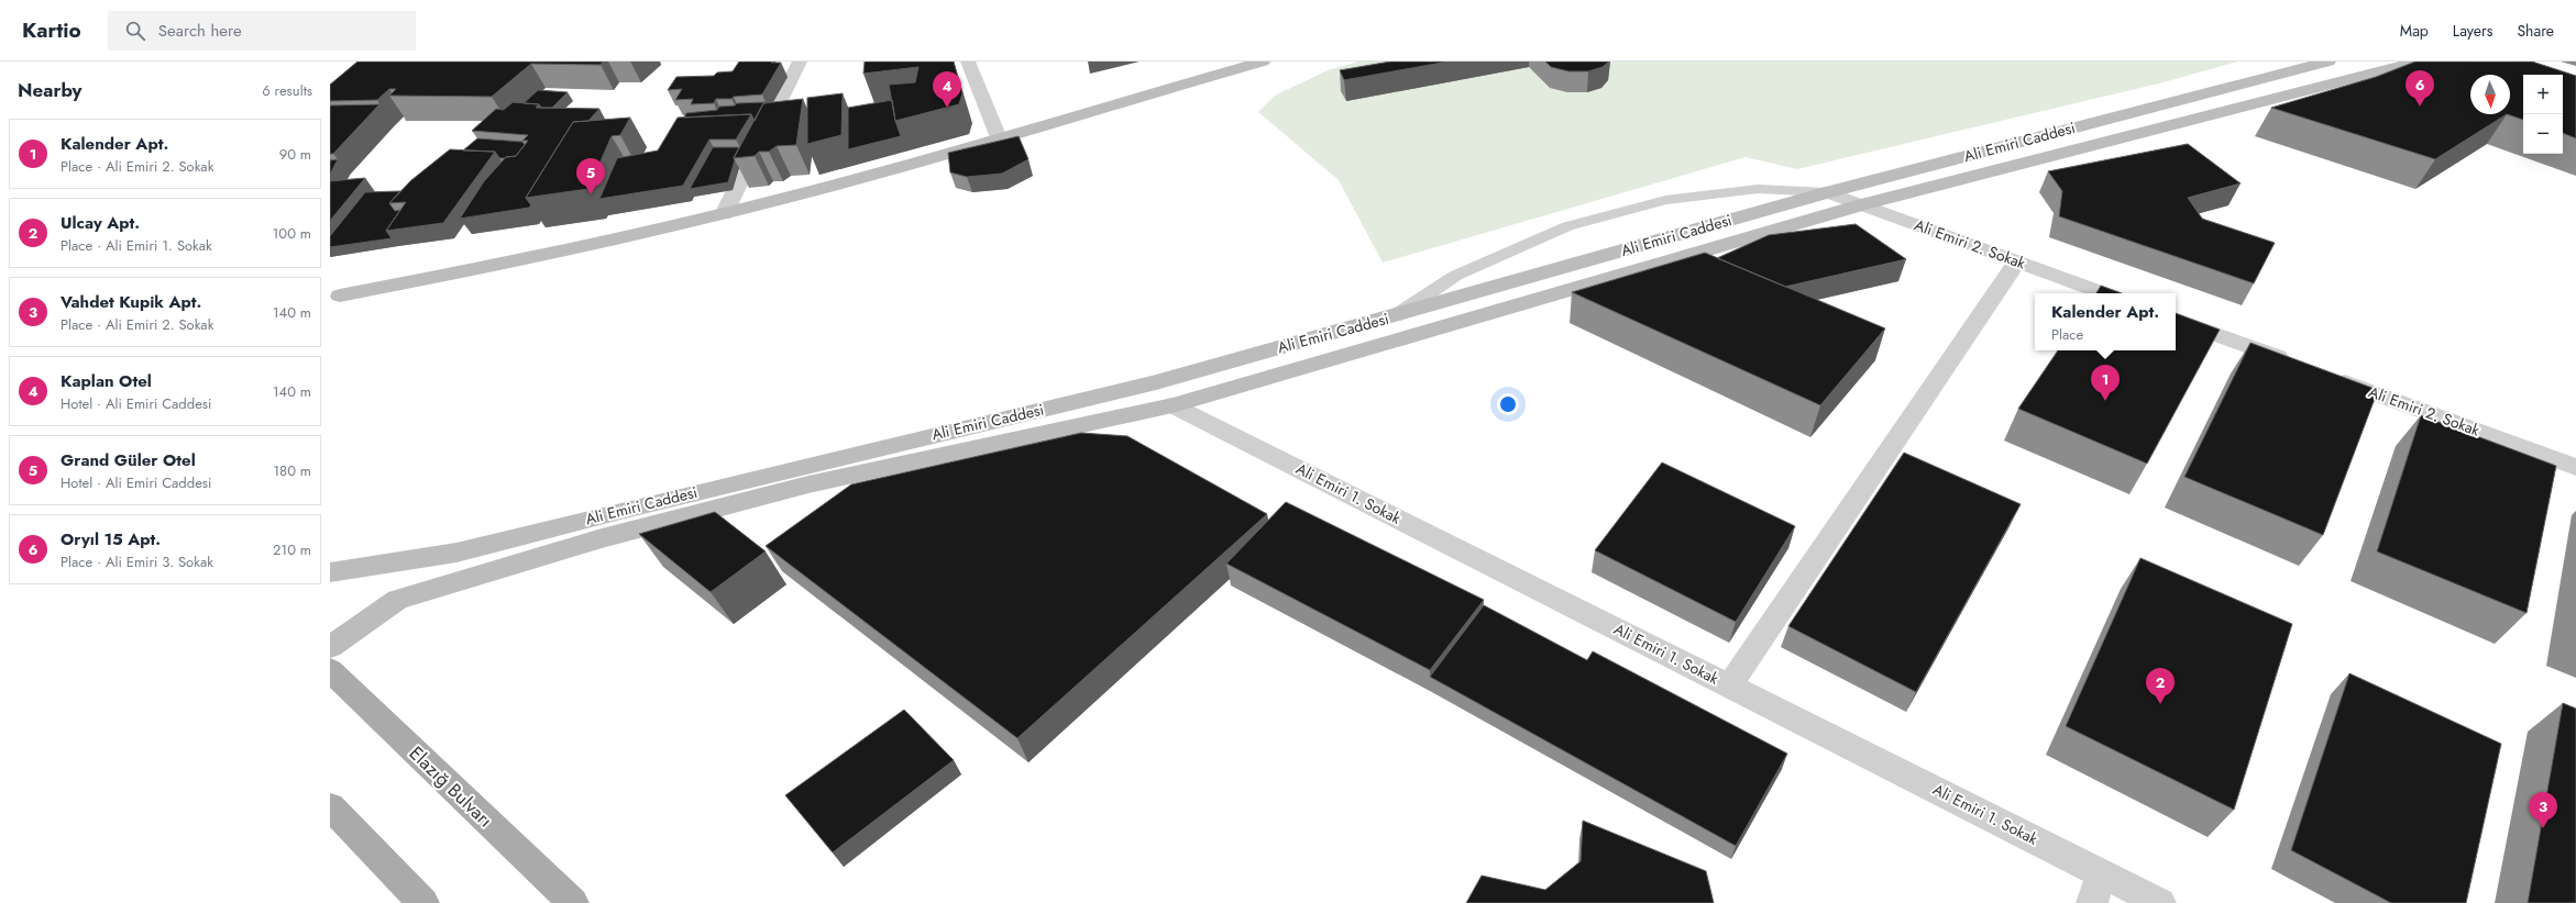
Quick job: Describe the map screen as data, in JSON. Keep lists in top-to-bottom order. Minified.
{"streets":{"main road":["Ali Emiri Caddesi","Elazığ Bulvarı"],"street":["Ali Emiri 2. Sokak","Ali Emiri 1. Sokak"]},"crossings":[["Ali Emiri Caddesi","Ali Emiri 2. Sokak"]],"north":"bottom","page":{"header":"Kartio","search":"Search here","nav":["Map","Layers","Share"],"heading":["Nearby","6 results"],"pins":["6","4","5","1","2","3"],"map_buttons":["+","−"],"list":[{"mark":"1","name":"Kalender Apt.","note":"Place · Ali Emiri 2. Sokak","value":"90 m"},{"mark":"2","name":"Ulcay Apt.","note":"Place · Ali Emiri 1. Sokak","value":"100 m"},{"mark":"3","name":"Vahdet Kupik Apt.","note":"Place · Ali Emiri 2. Sokak","value":"140 m"},{"mark":"4","name":"Kaplan Otel","note":"Hotel · Ali Emiri Caddesi","value":"140 m"},{"mark":"5","name":"Grand Güler Otel","note":"Hotel · Ali Emiri Caddesi","value":"180 m"},{"mark":"6","name":"Oryıl 15 Apt.","note":"Place · Ali Emiri 3. Sokak","value":"210 m"}],"popup":["Kalender Apt.","Place"]}}
